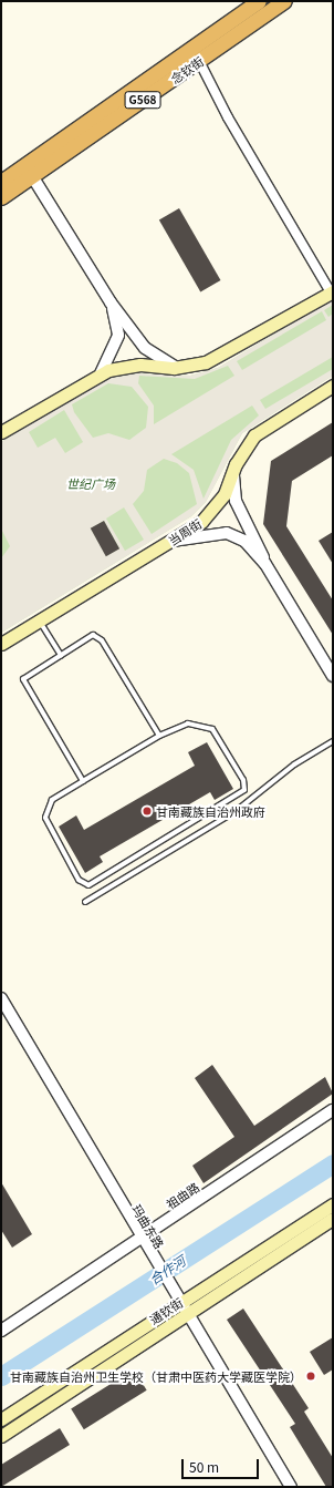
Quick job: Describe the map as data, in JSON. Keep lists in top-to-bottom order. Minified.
{"streets":{"highway":["念钦街","G568"],"main road":["当周街","通钦街"],"street":["祖曲路","玛曲东路"]},"crossings":[["祖曲路","玛曲东路"],["玛曲东路","通钦街"]],"water":["合作河"],"parks":["世纪广场"],"places":["甘南藏族自治州政府","甘南藏族自治州卫生学校（甘肃中医药大学藏医学院）"],"scale_bar":"50 m"}
